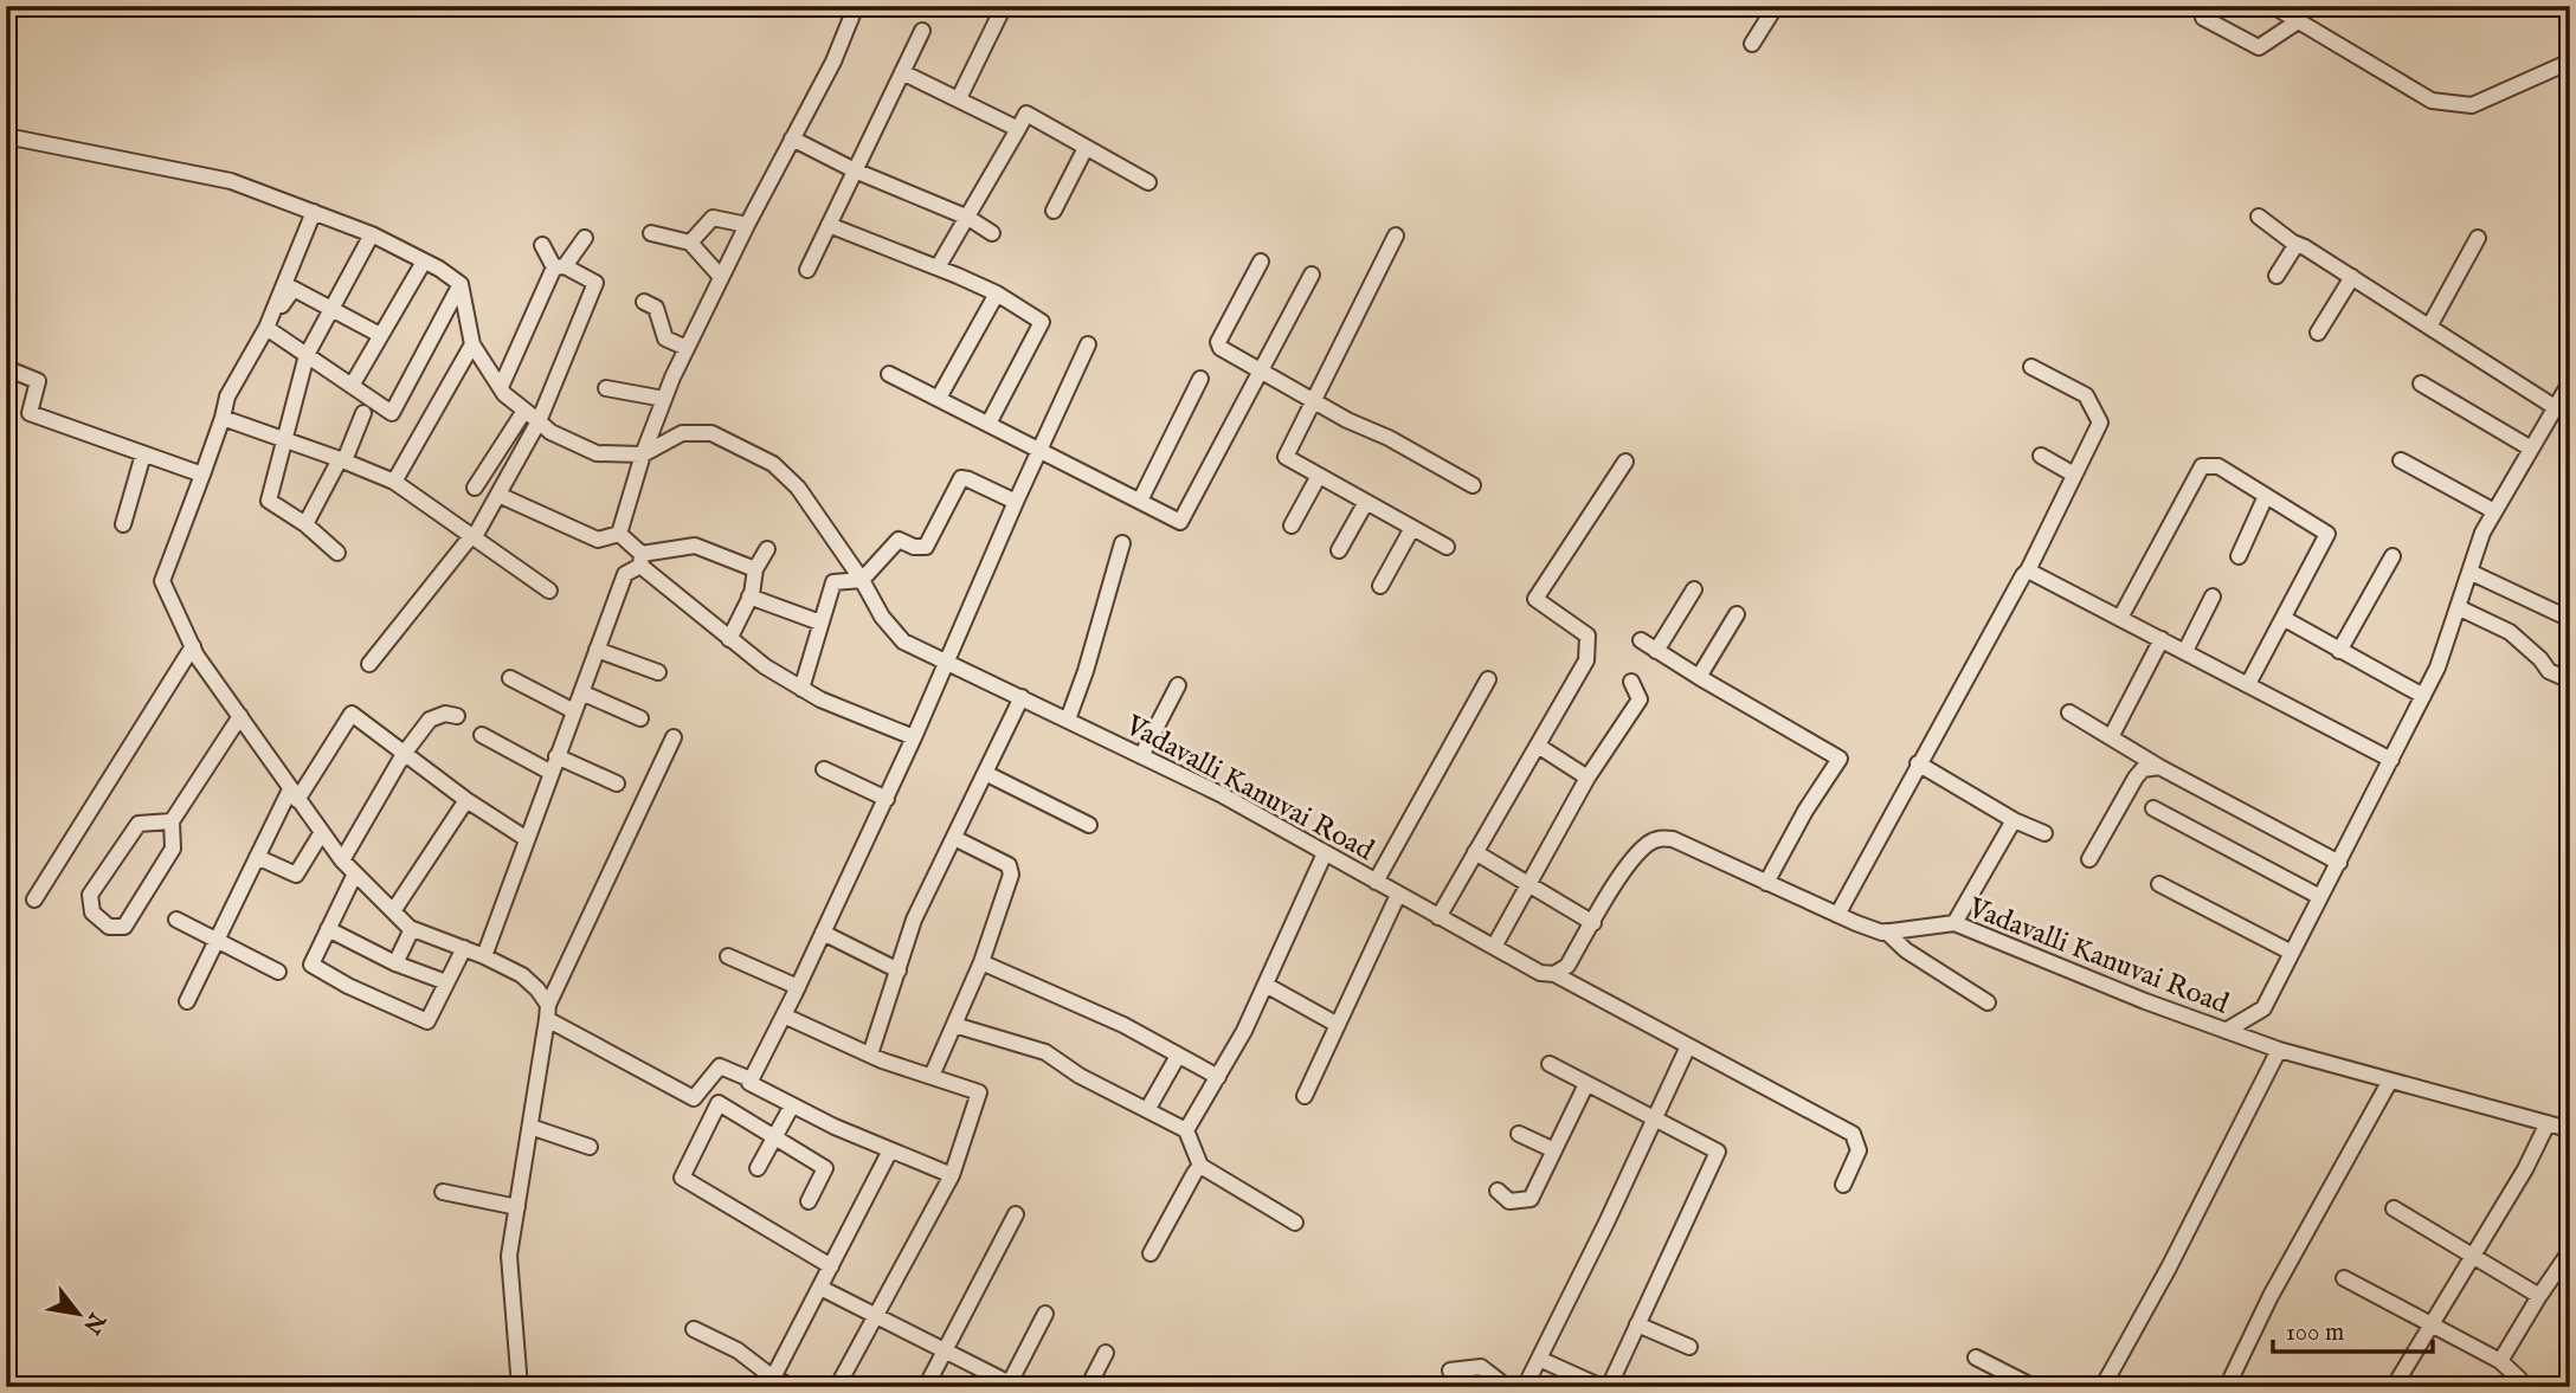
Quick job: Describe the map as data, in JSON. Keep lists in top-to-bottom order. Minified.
{"streets":{"street":["Vadavalli Kanuvai Road"]},"scale_bar":"100 m","north":"bottom right"}
